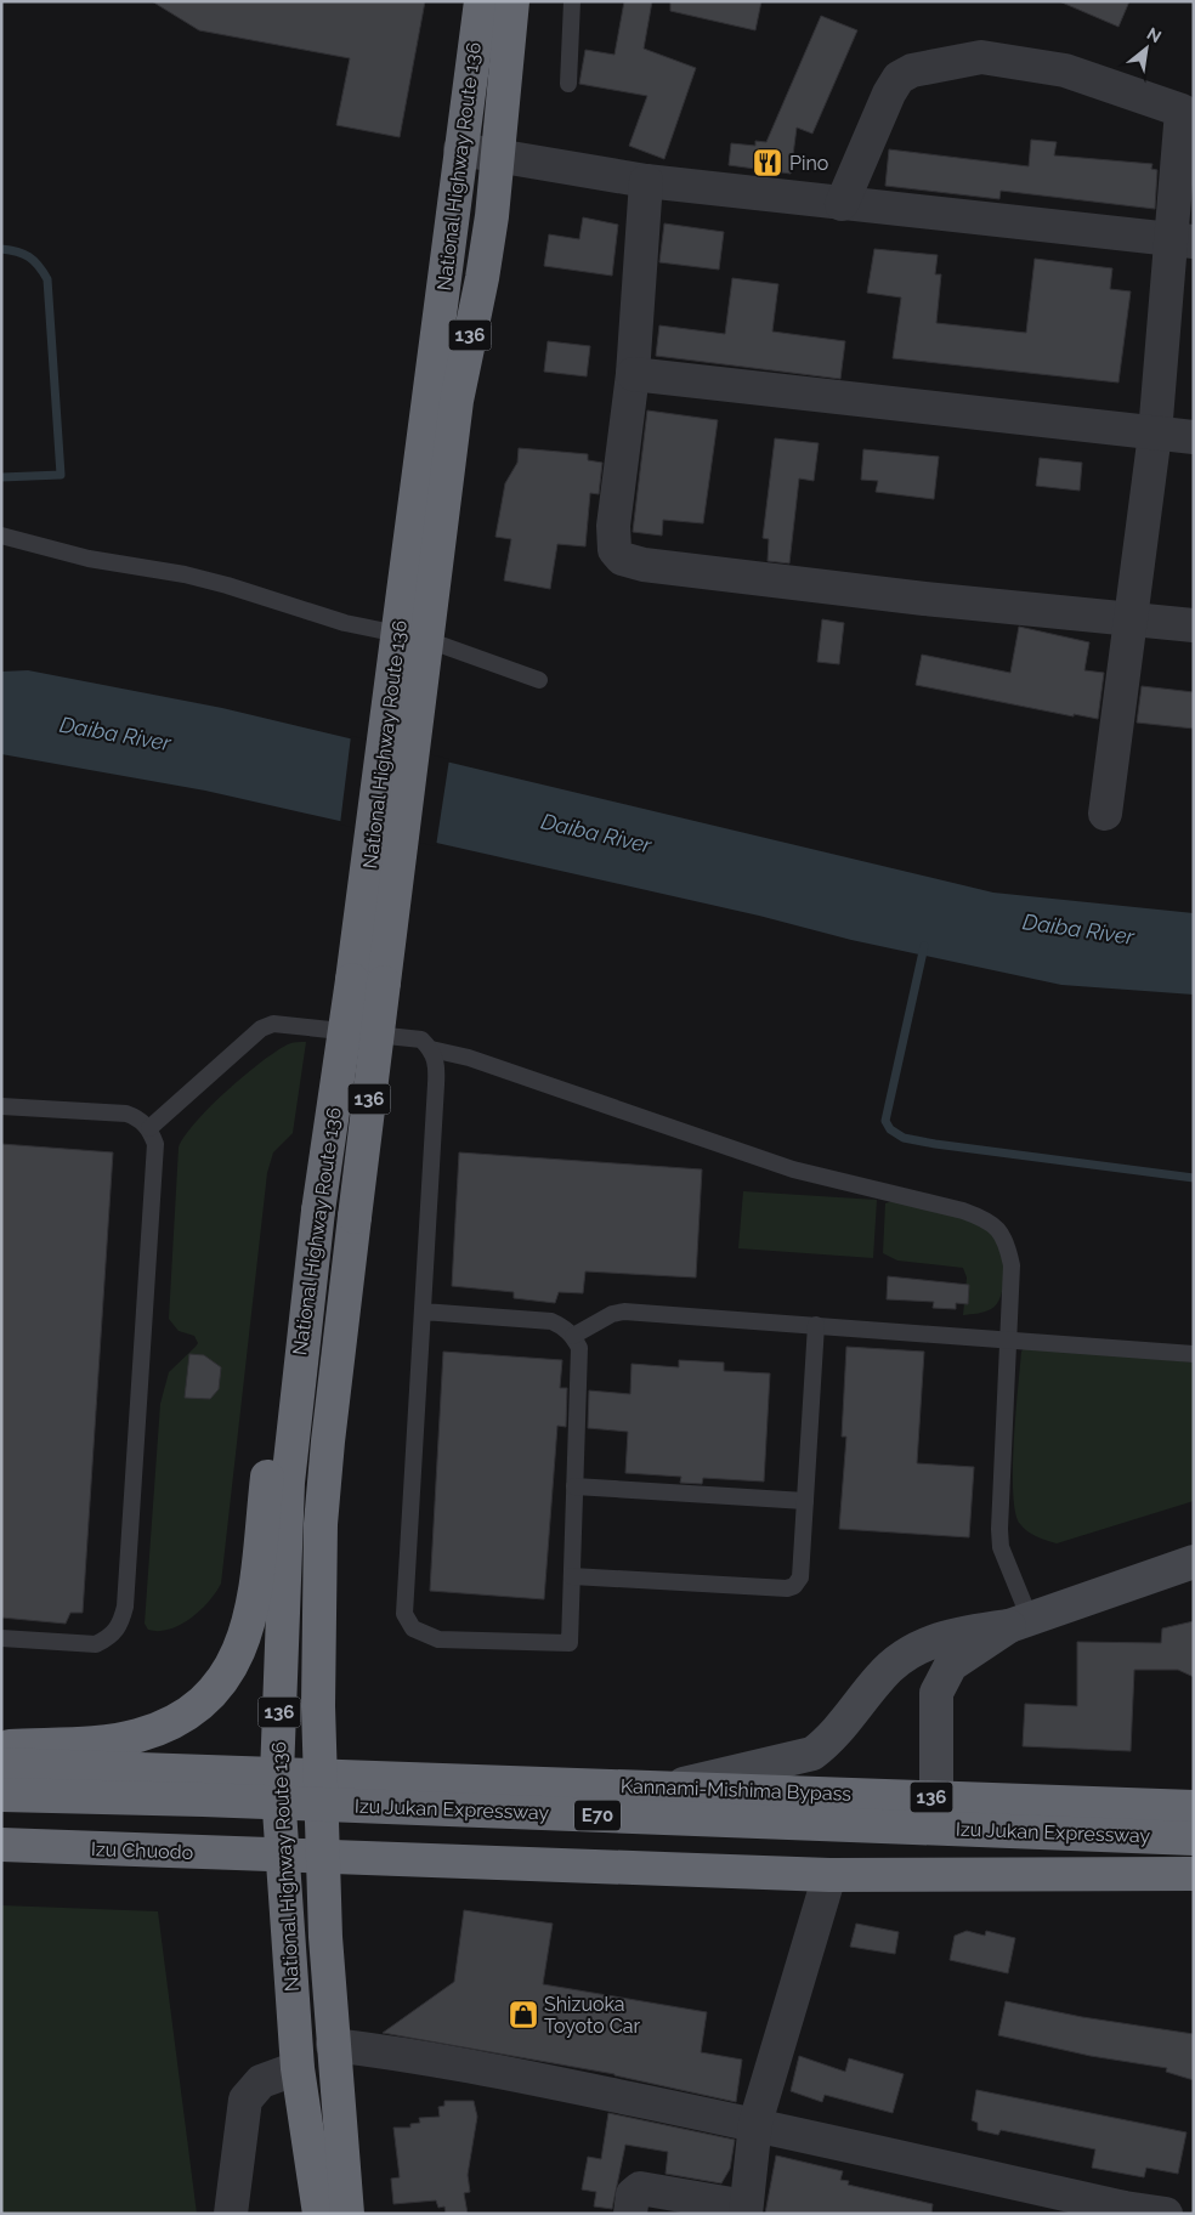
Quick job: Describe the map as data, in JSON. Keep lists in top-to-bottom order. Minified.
{"streets":{"highway":["National Highway Route 136","136","Kannami-Mishima Bypass","Izu Jukan Expressway","E70","Izu Chuodo"]},"crossings":[["National Highway Route 136","136"],["National Highway Route 136","Kannami-Mishima Bypass"],["National Highway Route 136","Izu Chuodo"],["136","Kannami-Mishima Bypass"]],"water":["Daiba River"],"places":{"restaurant":["Pino"],"shop":["Shizuoka Toyoto Car"]},"north":"top right"}
